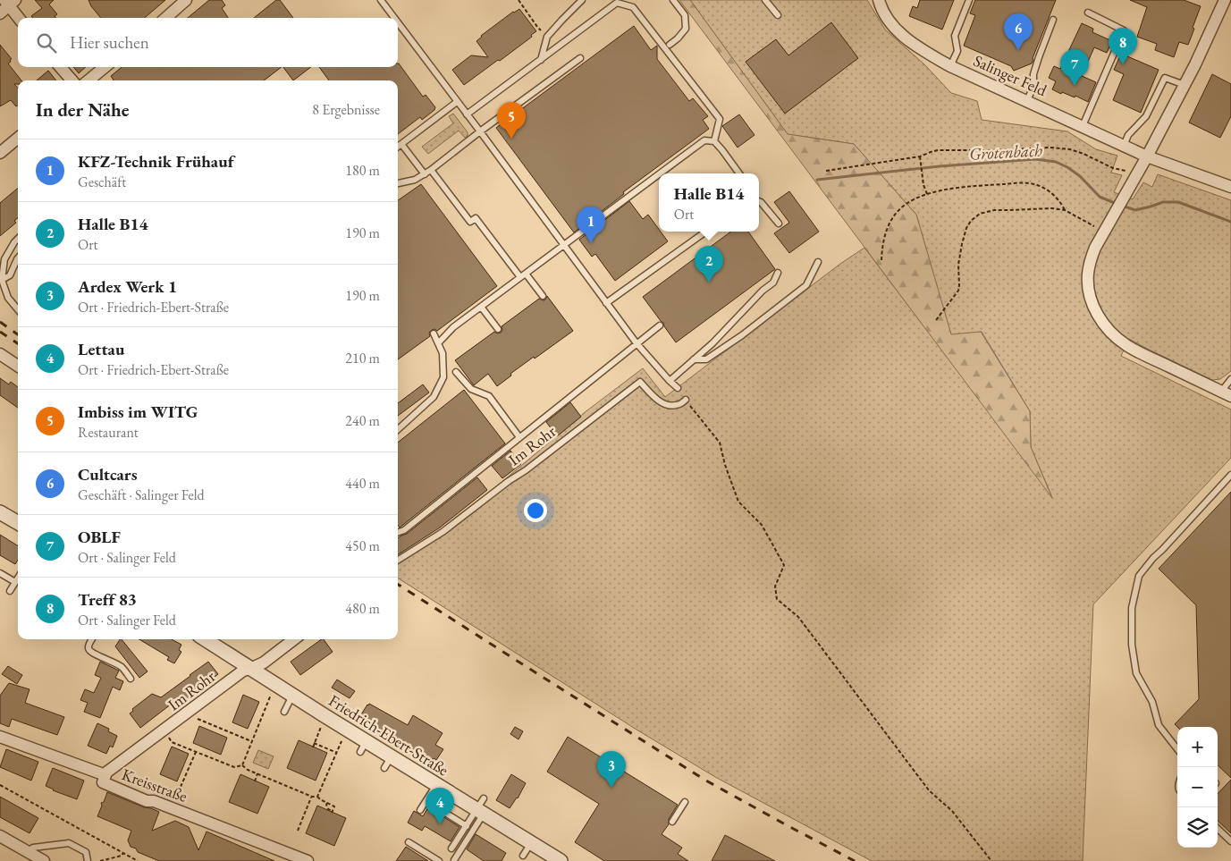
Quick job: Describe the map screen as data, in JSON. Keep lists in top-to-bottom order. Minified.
{"streets":{"street":["Salinger Feld","Im Rohr","Friedrich-Ebert-Straße","Kreisstraße"]},"crossings":[["Im Rohr","Friedrich-Ebert-Straße"],["Im Rohr","Kreisstraße"]],"water":["Grotenbach"],"page":{"pins":["6","8","7","5","1","2","3","4"],"search":"Hier suchen","heading":["In der Nähe","8 Ergebnisse"],"list":[{"mark":"1","name":"KFZ-Technik Frühauf","note":"Geschäft","value":"180 m"},{"mark":"2","name":"Halle B14","note":"Ort","value":"190 m"},{"mark":"3","name":"Ardex Werk 1","note":"Ort · Friedrich-Ebert-Straße","value":"190 m"},{"mark":"4","name":"Lettau","note":"Ort · Friedrich-Ebert-Straße","value":"210 m"},{"mark":"5","name":"Imbiss im WITG","note":"Restaurant","value":"240 m"},{"mark":"6","name":"Cultcars","note":"Geschäft · Salinger Feld","value":"440 m"},{"mark":"7","name":"OBLF","note":"Ort · Salinger Feld","value":"450 m"},{"mark":"8","name":"Treff 83","note":"Ort · Salinger Feld","value":"480 m"}],"popup":["Halle B14","Ort"],"map_buttons":["+","−"]}}
